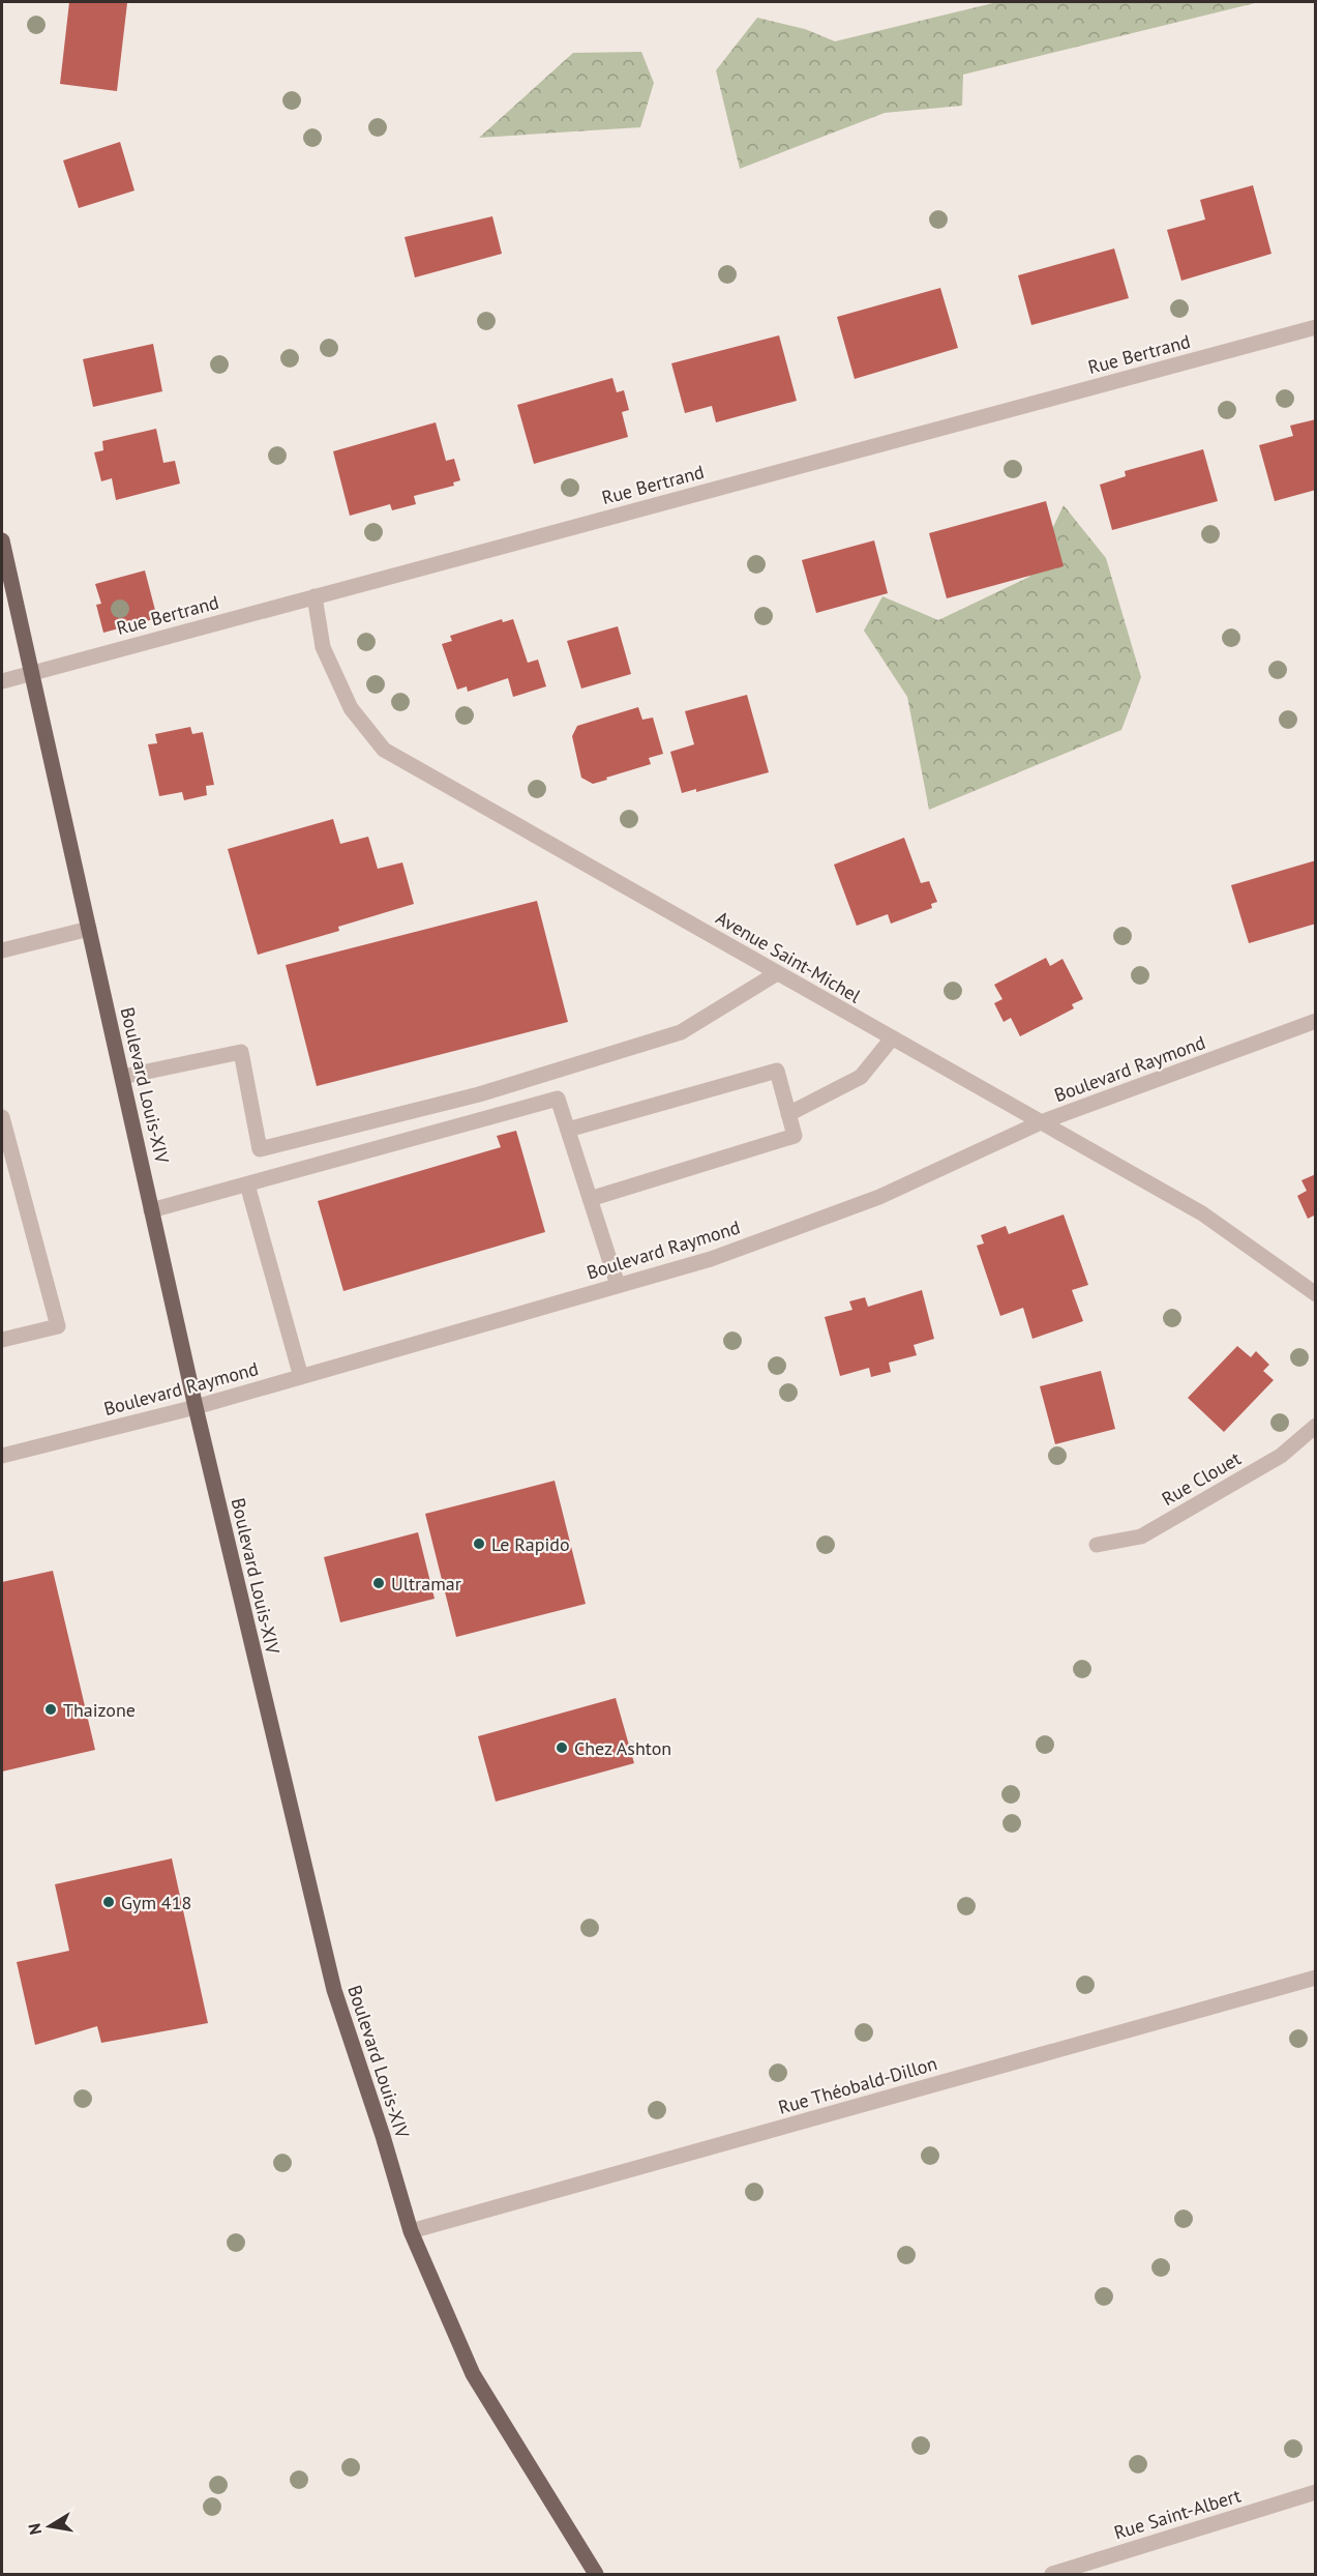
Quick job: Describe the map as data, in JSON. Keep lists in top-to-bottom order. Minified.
{"streets":{"main road":["Boulevard Louis-XIV"],"street":["Rue Bertrand","Avenue Saint-Michel","Boulevard Raymond","Rue Clouet","Rue Théobald-Dillon","Rue Saint-Albert"]},"crossings":[["Rue Bertrand","Avenue Saint-Michel"],["Rue Bertrand","Boulevard Louis-XIV"],["Avenue Saint-Michel","Boulevard Raymond"],["Boulevard Raymond","Boulevard Louis-XIV"],["Boulevard Louis-XIV","Rue Théobald-Dillon"]],"places":["Le Rapido","Ultramar","Thaizone","Chez Ashton","Gym 418"],"north":"left"}
